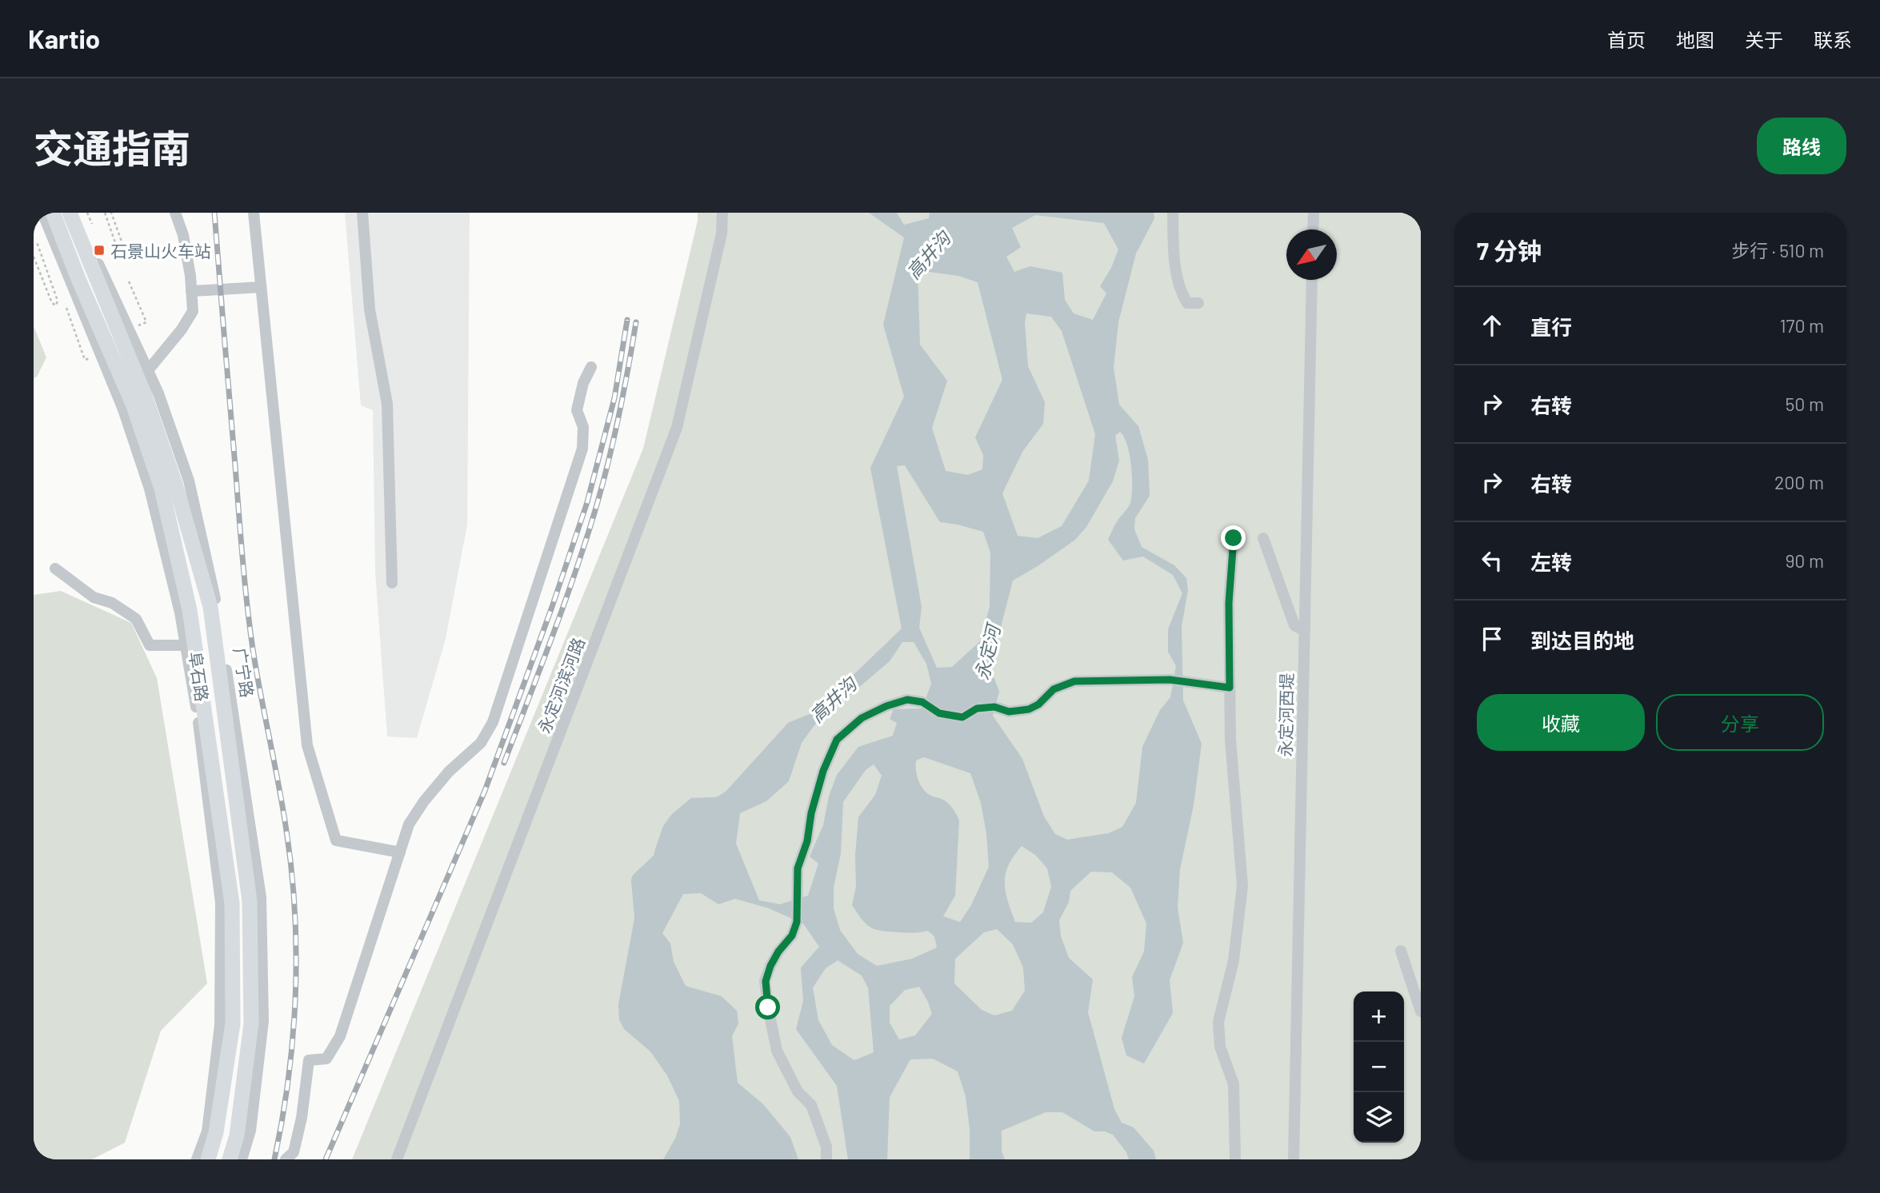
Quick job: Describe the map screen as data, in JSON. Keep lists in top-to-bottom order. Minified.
{"streets":{"highway":["阜石路"],"street":["广宁路","永定河滨河路","永定河西堤"]},"water":["高井沟","永定河"],"places":{"transit":["石景山火车站"]},"north":"bottom left","page":{"header":"Kartio","nav":["首页","地图","关于","联系"],"title":"交通指南","buttons":["路线",["收藏","分享"]],"heading":["7 分钟","步行 · 510 m"],"list":[["直行","170 m"],["右转","50 m"],["右转","200 m"],["左转","90 m"],"到达目的地"],"map_buttons":["+","−"]}}
